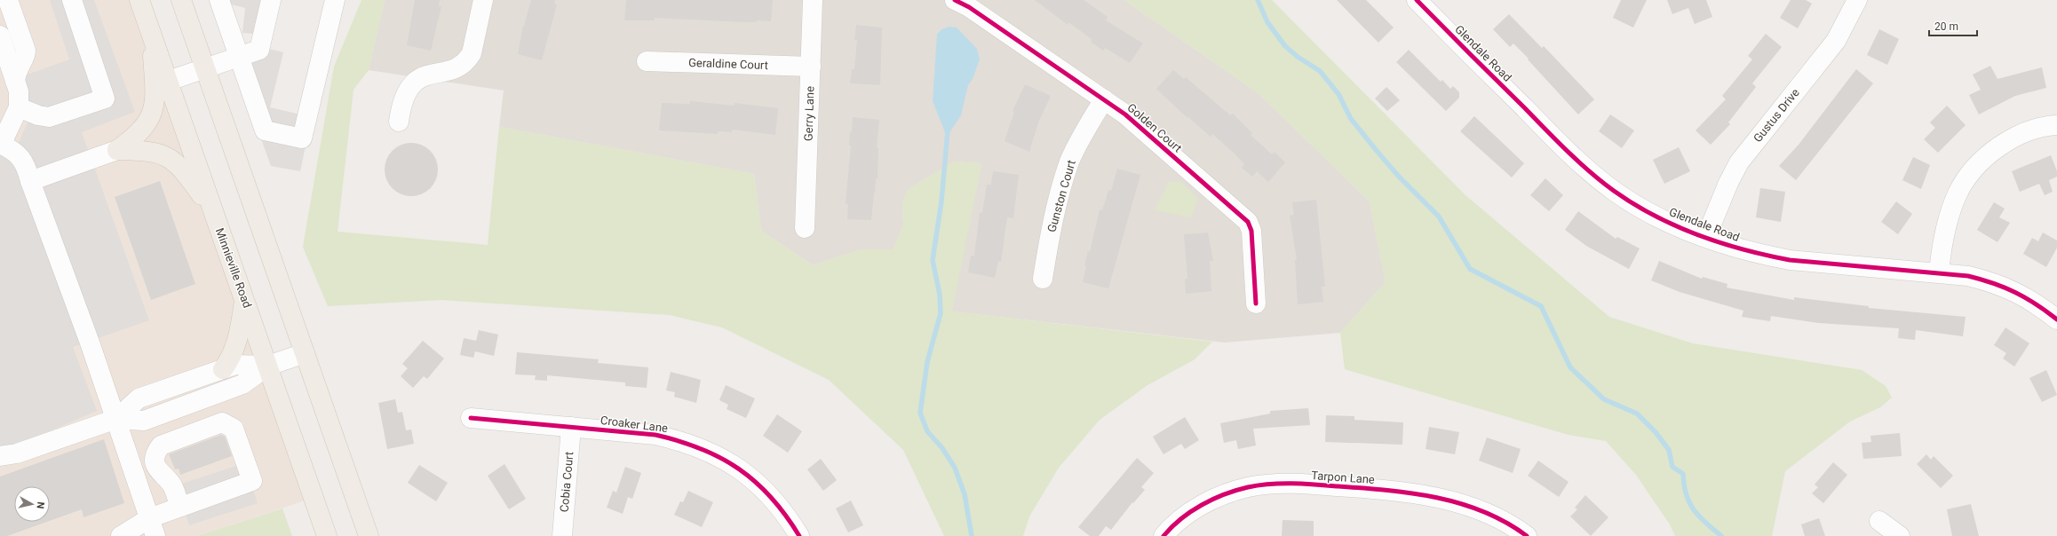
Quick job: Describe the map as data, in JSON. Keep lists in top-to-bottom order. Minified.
{"streets":{"main road":["Minnieville Road"],"street":["Glendale Road","Geraldine Court","Gerry Lane","Gustus Drive","Golden Court","Gunston Court","Croaker Lane","Tarpon Lane","Cobia Court"]},"crossings":[["Glendale Road","Gustus Drive"],["Geraldine Court","Gerry Lane"],["Golden Court","Gunston Court"],["Croaker Lane","Cobia Court"]],"scale_bar":"20 m","north":"right"}
